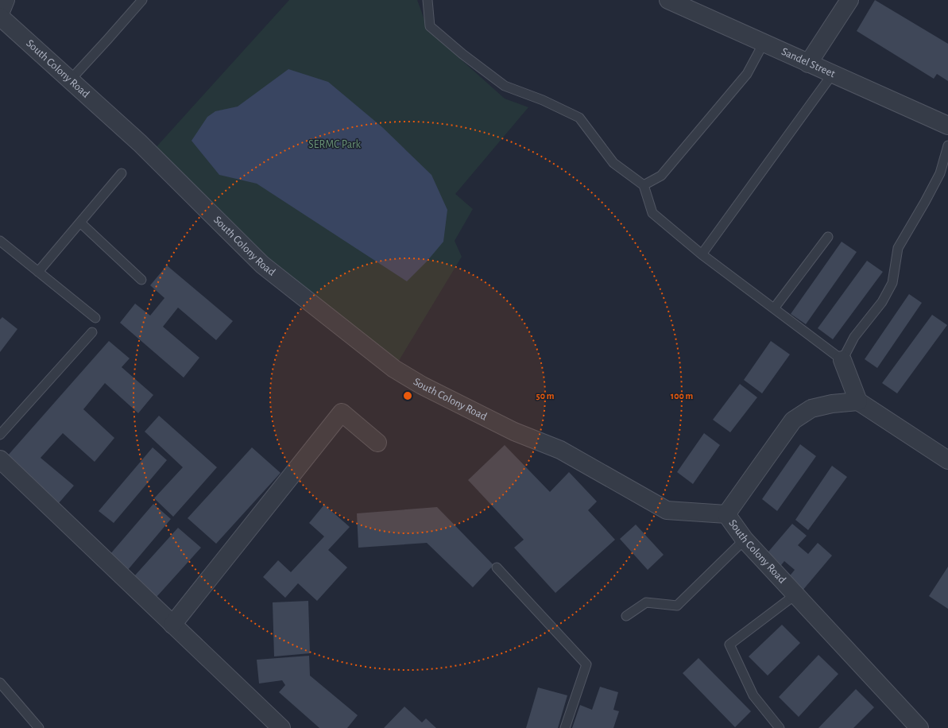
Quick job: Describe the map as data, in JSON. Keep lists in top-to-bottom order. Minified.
{"streets":{"street":["Sandel Street","South Colony Road"]},"parks":["SERMC Park"],"rings":["50 m","100 m"]}
